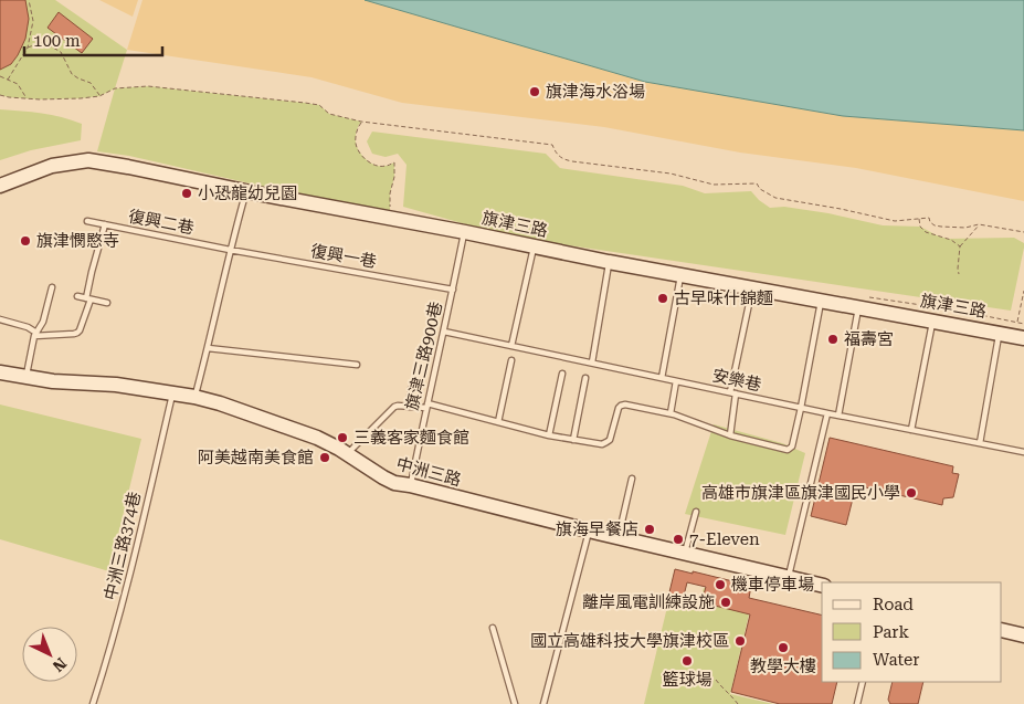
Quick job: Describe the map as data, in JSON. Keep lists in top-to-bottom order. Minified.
{"streets":{"street":["旗津三路","中洲三路"],"lane":["復興二巷","復興一巷","旗津三路900巷","安樂巷","中洲三路374巷"]},"crossings":[["復興二巷","復興一巷"],["旗津三路","旗津三路900巷"],["復興一巷","旗津三路900巷"],["旗津三路900巷","安樂巷"],["旗津三路900巷","中洲三路"],["中洲三路","中洲三路374巷"]],"places":["旗津海水浴場","小恐龍幼兒園","旗津憫愍寺","古早味什錦麵","福壽宮","三義客家麵食館","阿美越南美食館","高雄市旗津區旗津國民小學","旗海早餐店","7-Eleven","機車停車場","離岸風電訓練設施","國立高雄科技大學旗津校區","教學大樓","籃球場"],"legend":["Road","Park","Water"],"scale_bar":"100 m","north":"bottom right"}
